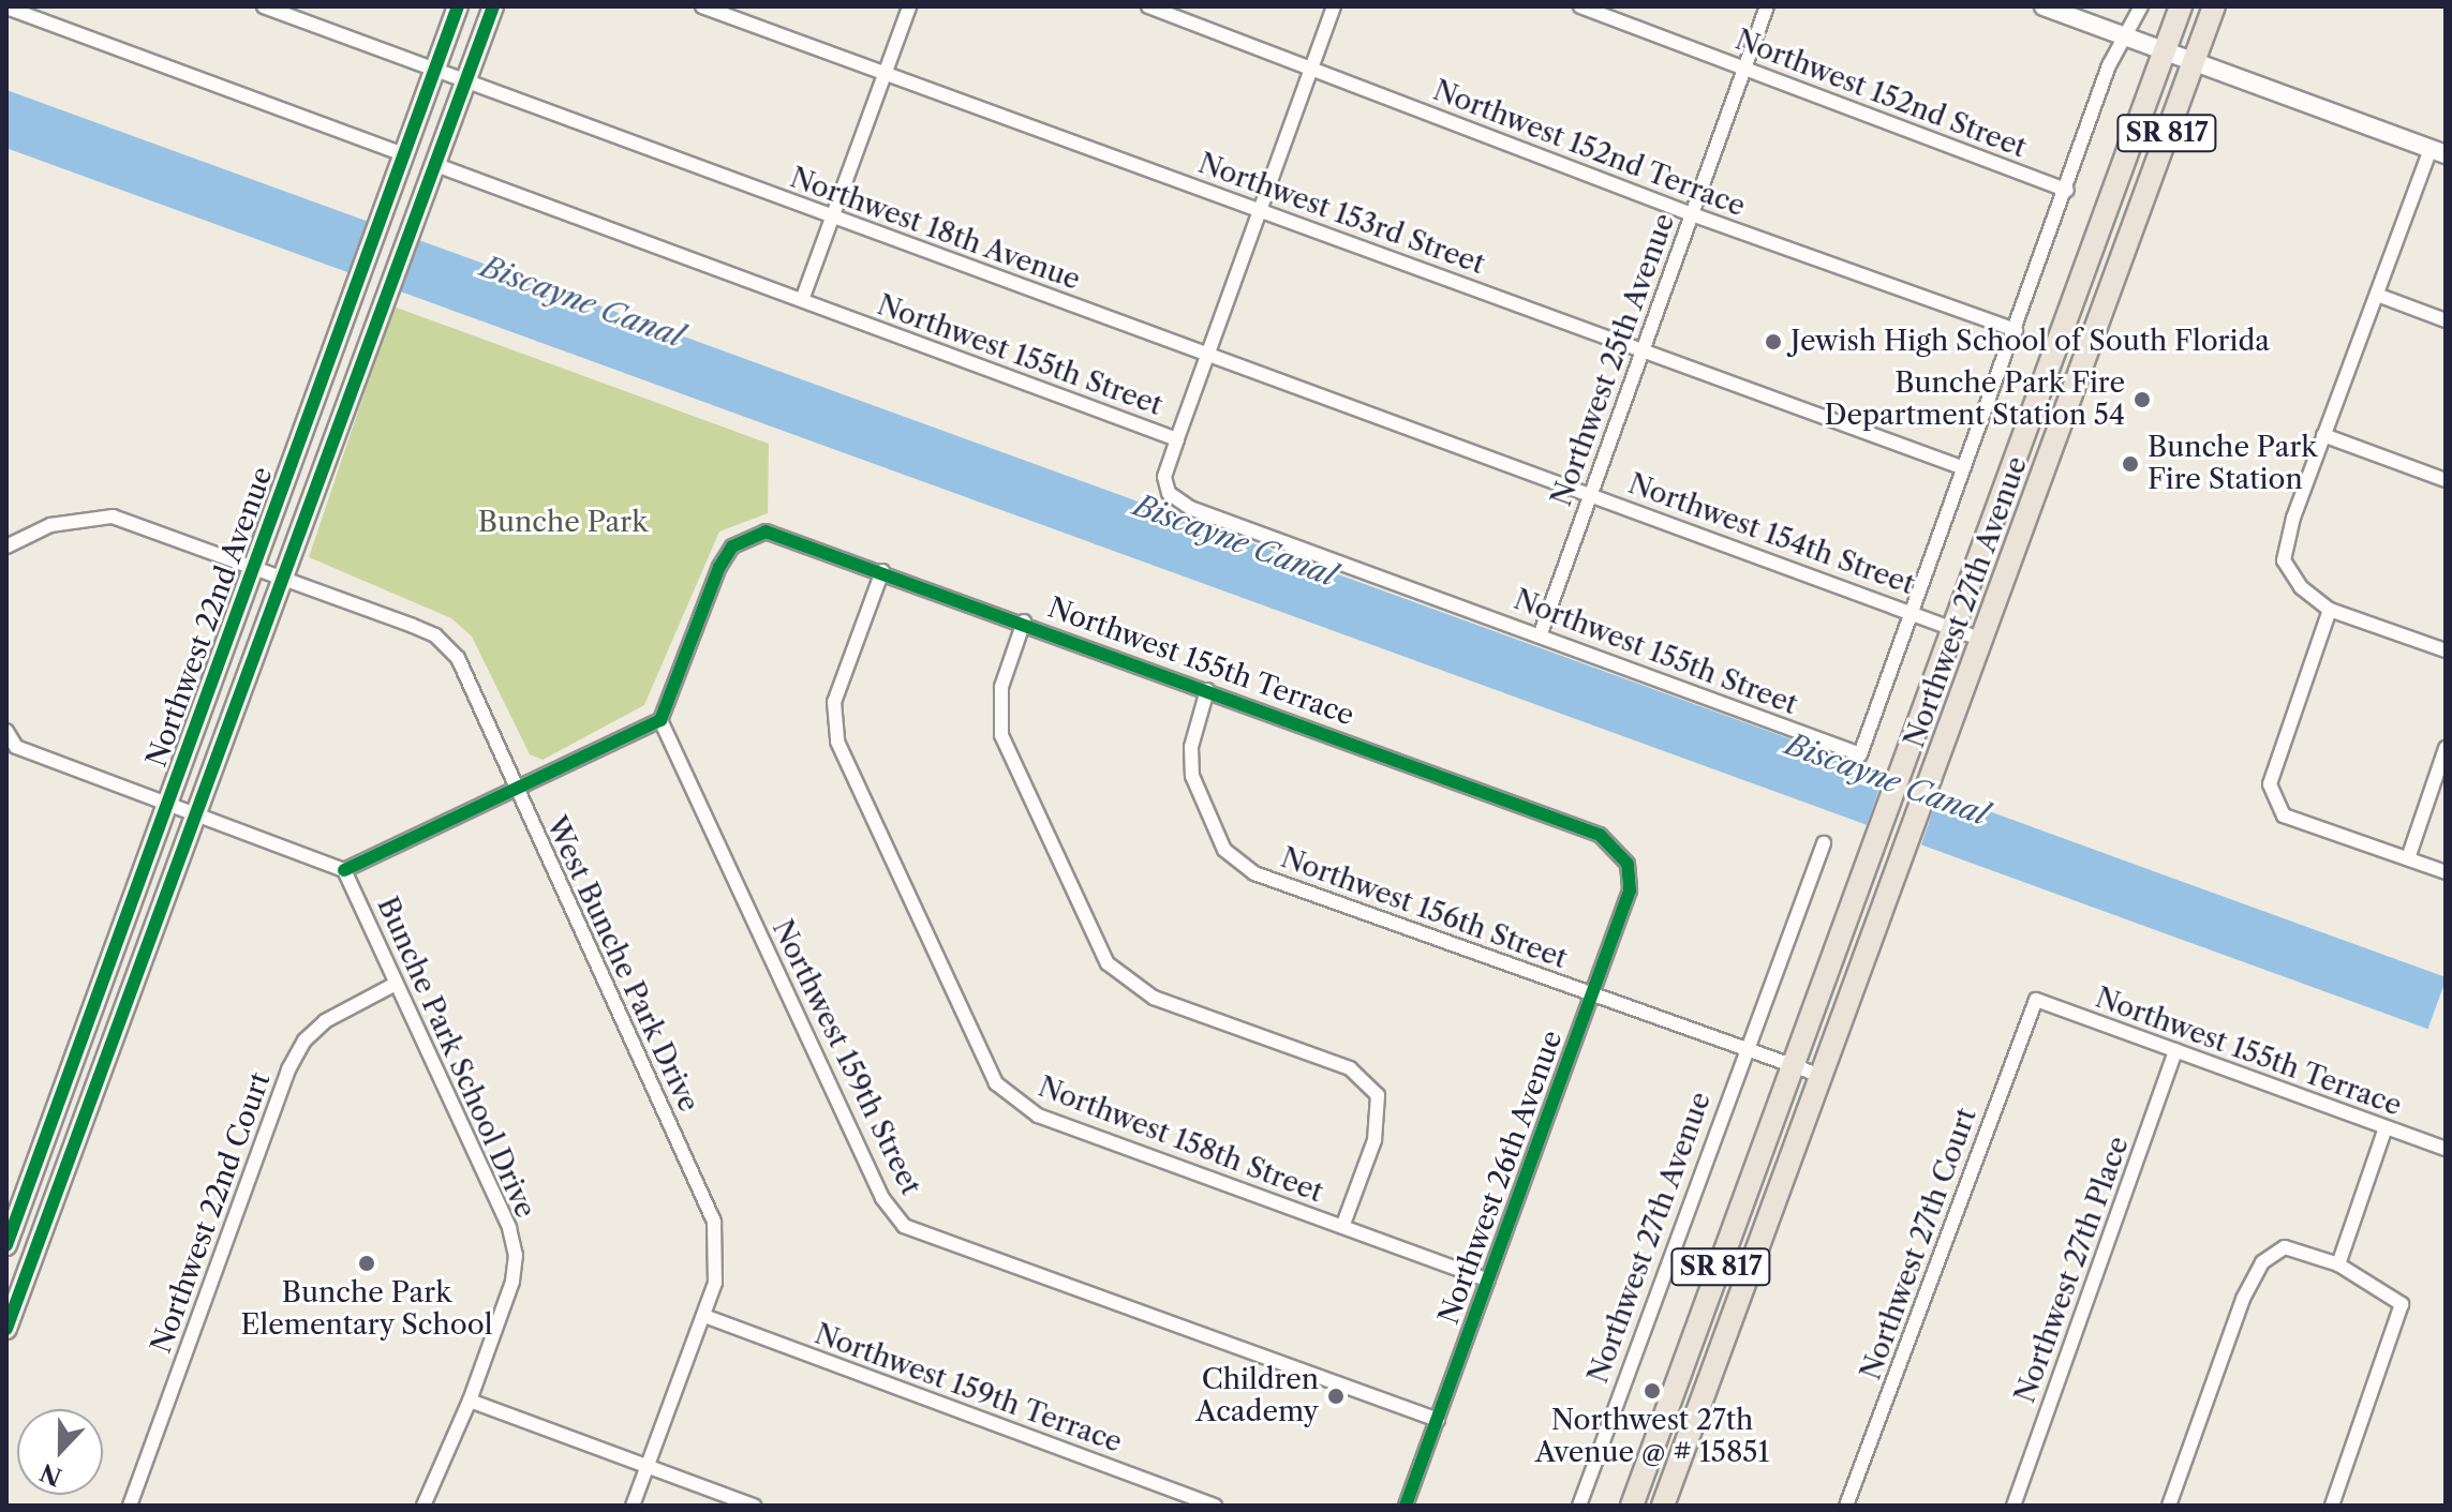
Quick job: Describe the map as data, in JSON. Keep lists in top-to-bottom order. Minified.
{"streets":{"main road":["SR 817","Northwest 27th Avenue","Northwest 22nd Avenue"],"street":["Northwest 152nd Street","Northwest 152nd Terrace","Northwest 153rd Street","Northwest 18th Avenue","Northwest 155th Street","Northwest 25th Avenue","Northwest 154th Street","Northwest 155th Terrace","Northwest 156th Street","West Bunche Park Drive","Bunche Park School Drive","Northwest 159th Street","Northwest 158th Street","Northwest 26th Avenue","Northwest 22nd Court","Northwest 27th Court","Northwest 27th Place","Northwest 159th Terrace"]},"crossings":[["Northwest 152nd Street","Northwest 25th Avenue"],["Northwest 152nd Street","Northwest 27th Avenue"],["Northwest 152nd Terrace","Northwest 25th Avenue"],["Northwest 152nd Terrace","Northwest 27th Avenue"],["Northwest 153rd Street","Northwest 25th Avenue"],["Northwest 153rd Street","Northwest 27th Avenue"],["Northwest 18th Avenue","Northwest 25th Avenue"],["Northwest 18th Avenue","Northwest 154th Street"],["Northwest 18th Avenue","Northwest 22nd Avenue"],["Northwest 155th Street","Northwest 25th Avenue"],["Northwest 155th Street","Northwest 27th Avenue"],["Northwest 155th Street","Northwest 22nd Avenue"],["Northwest 25th Avenue","Northwest 154th Street"],["Northwest 154th Street","Northwest 27th Avenue"],["Northwest 27th Avenue","Northwest 156th Street"],["Northwest 22nd Avenue","West Bunche Park Drive"],["Northwest 155th Terrace","Northwest 156th Street"],["Northwest 155th Terrace","Northwest 159th Street"],["Northwest 155th Terrace","Northwest 158th Street"],["Northwest 155th Terrace","Northwest 26th Avenue"],["Northwest 155th Terrace","Northwest 27th Court"],["Northwest 155th Terrace","Northwest 27th Place"],["Northwest 156th Street","Northwest 26th Avenue"],["West Bunche Park Drive","Northwest 159th Terrace"],["Bunche Park School Drive","Northwest 22nd Court"],["Northwest 159th Street","Northwest 26th Avenue"],["Northwest 158th Street","Northwest 26th Avenue"]],"water":["Biscayne Canal"],"parks":["Bunche Park"],"places":["Jewish High School of South Florida","Bunche Park Fire Department Station 54","Bunche Park Fire Station","Bunche Park Elementary School","Northwest 27th Avenue @ # 15851","Children Academy"],"north":"bottom"}
